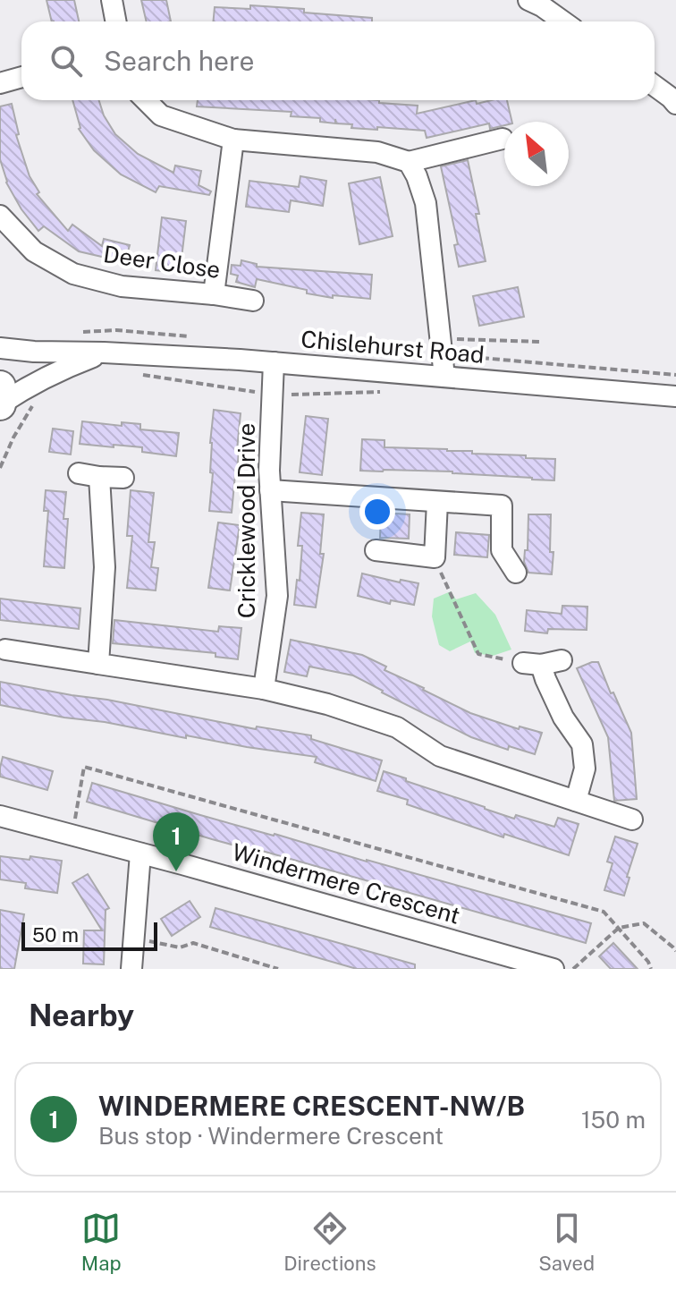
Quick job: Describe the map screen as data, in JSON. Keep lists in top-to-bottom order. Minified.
{"streets":{"street":["Deer Close","Chislehurst Road","Cricklewood Drive","Windermere Crescent"]},"crossings":[["Chislehurst Road","Cricklewood Drive"]],"scale_bar":"50 m","north":"top left","page":{"search":"Search here","pins":"1","scale":"50 m","heading":"Nearby","list":[{"mark":"1","name":"WINDERMERE CRESCENT-NW/B","note":"Bus stop · Windermere Crescent","value":"150 m"}],"nav":["Map","Directions","Saved"]}}
